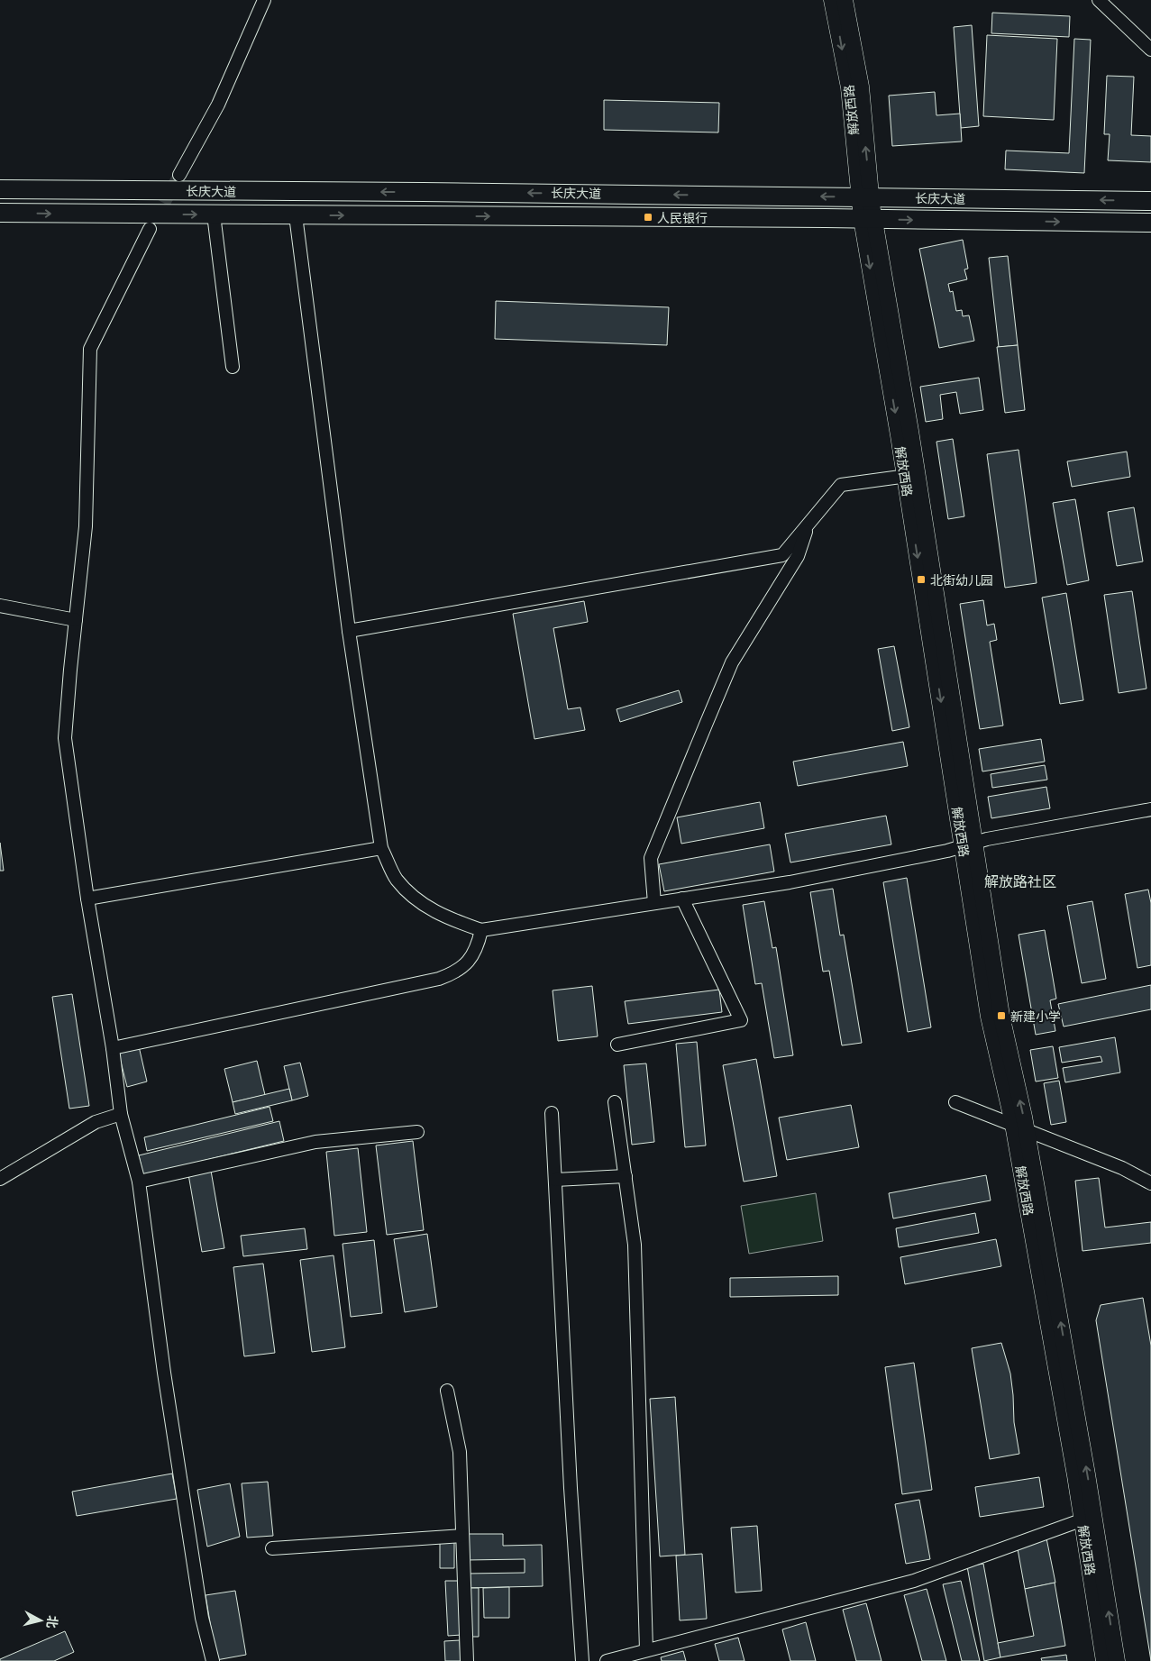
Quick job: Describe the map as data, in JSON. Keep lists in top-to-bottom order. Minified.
{"streets":{"main road":["长庆大道"],"street":["解放西路"]},"crossings":[["解放西路","长庆大道"]],"districts":["解放路社区"],"places":{"transit":["人民银行","北街幼儿园","新建小学"]},"north":"right"}
